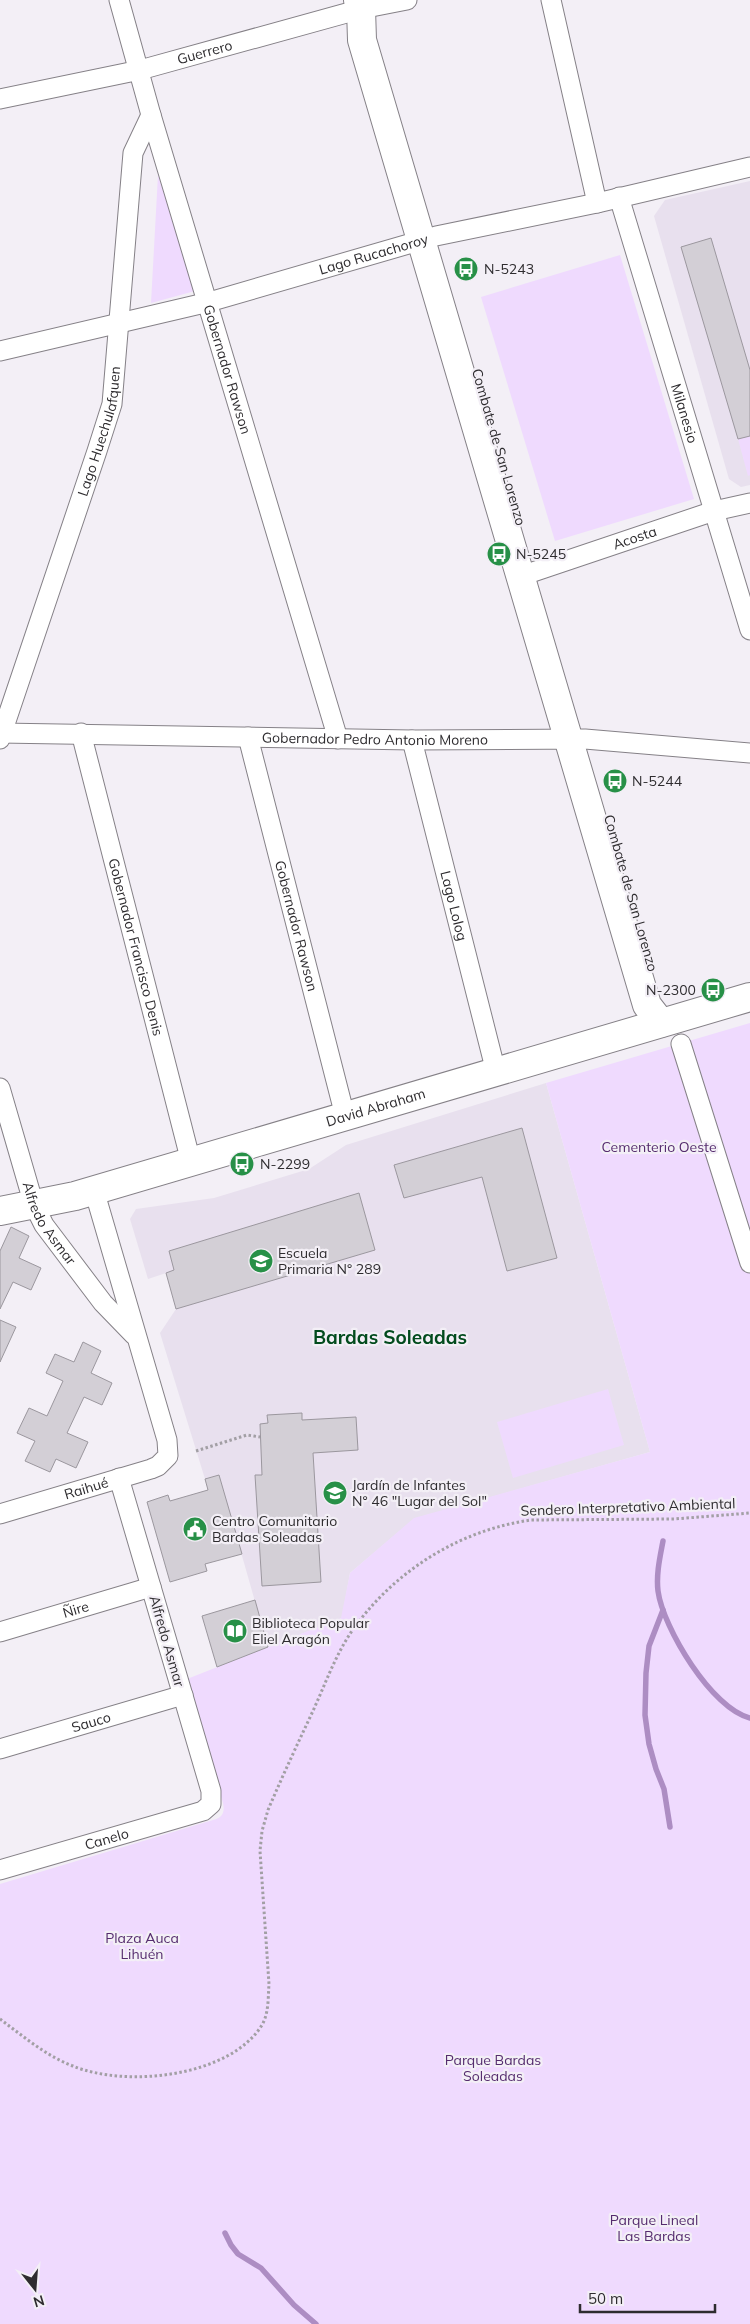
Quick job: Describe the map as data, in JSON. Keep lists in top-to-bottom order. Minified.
{"streets":{"main road":["Combate de San Lorenzo","David Abraham"],"street":["Guerrero","Lago Rucachoroy","Gobernador Rawson","Milanesio","Lago Huechulafquen","Acosta","Gobernador Pedro Antonio Moreno","Lago Lolog","Gobernador Francisco Denis","Alfredo Asmar","Raihué","Ñire","Sauco","Canelo"],"path":["Sendero Interpretativo Ambiental"]},"crossings":[["Guerrero","Gobernador Rawson"],["Guerrero","Combate de San Lorenzo"],["Lago Rucachoroy","Gobernador Rawson"],["Lago Rucachoroy","Milanesio"],["Lago Rucachoroy","Lago Huechulafquen"],["Lago Rucachoroy","Combate de San Lorenzo"],["Gobernador Rawson","Lago Huechulafquen"],["Gobernador Rawson","Gobernador Pedro Antonio Moreno"],["Gobernador Rawson","David Abraham"],["Milanesio","Acosta"],["Lago Huechulafquen","Gobernador Pedro Antonio Moreno"],["Combate de San Lorenzo","Acosta"],["Combate de San Lorenzo","Gobernador Pedro Antonio Moreno"],["Combate de San Lorenzo","David Abraham"],["Gobernador Pedro Antonio Moreno","Lago Lolog"],["Gobernador Pedro Antonio Moreno","Gobernador Francisco Denis"],["Lago Lolog","David Abraham"],["Gobernador Francisco Denis","David Abraham"],["David Abraham","Alfredo Asmar"],["Alfredo Asmar","Raihué"],["Alfredo Asmar","Ñire"],["Alfredo Asmar","Sauco"],["Alfredo Asmar","Canelo"]],"districts":["Bardas Soleadas"],"parks":["Cementerio Oeste","Plaza Auca Lihuén","Parque Bardas Soleadas","Parque Lineal Las Bardas"],"places":{"bus stop":["N-5243","N-5245","N-5244","N-2300","N-2299"],"school or university":["Escuela Primaria N° 289","Jardín de Infantes N° 46 \"Lugar del Sol\""],"public building":["Centro Comunitario Bardas Soleadas"],"library":["Biblioteca Popular Eliel Aragón"]},"scale_bar":"50 m","north":"bottom"}
